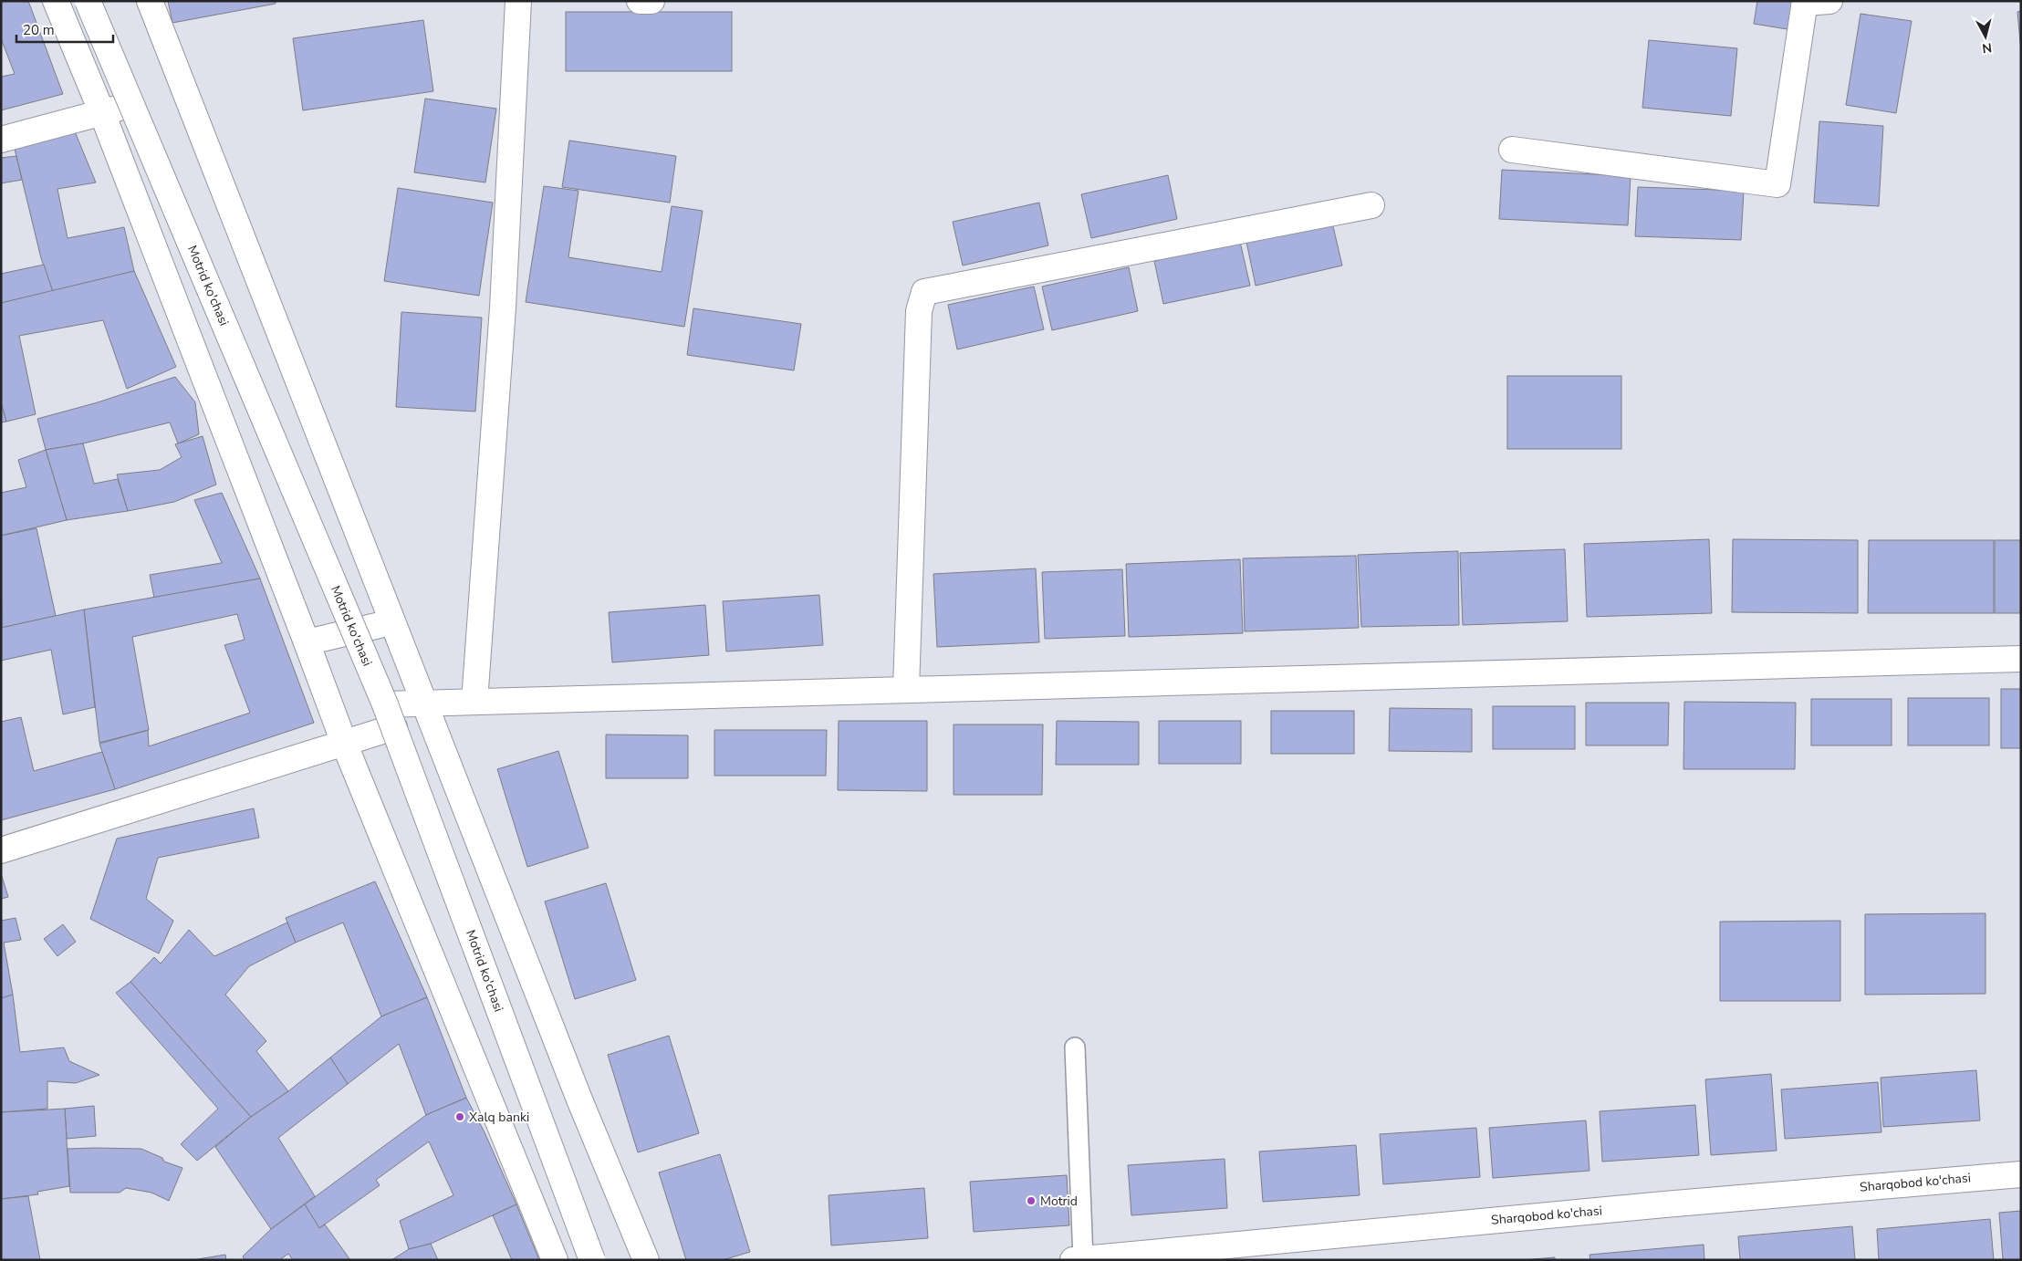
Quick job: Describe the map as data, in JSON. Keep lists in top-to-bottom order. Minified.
{"streets":{"street":["Motrid ko'chasi","Sharqobod ko'chasi"]},"places":["Xalq banki","Motrid"],"scale_bar":"20 m","north":"bottom"}
